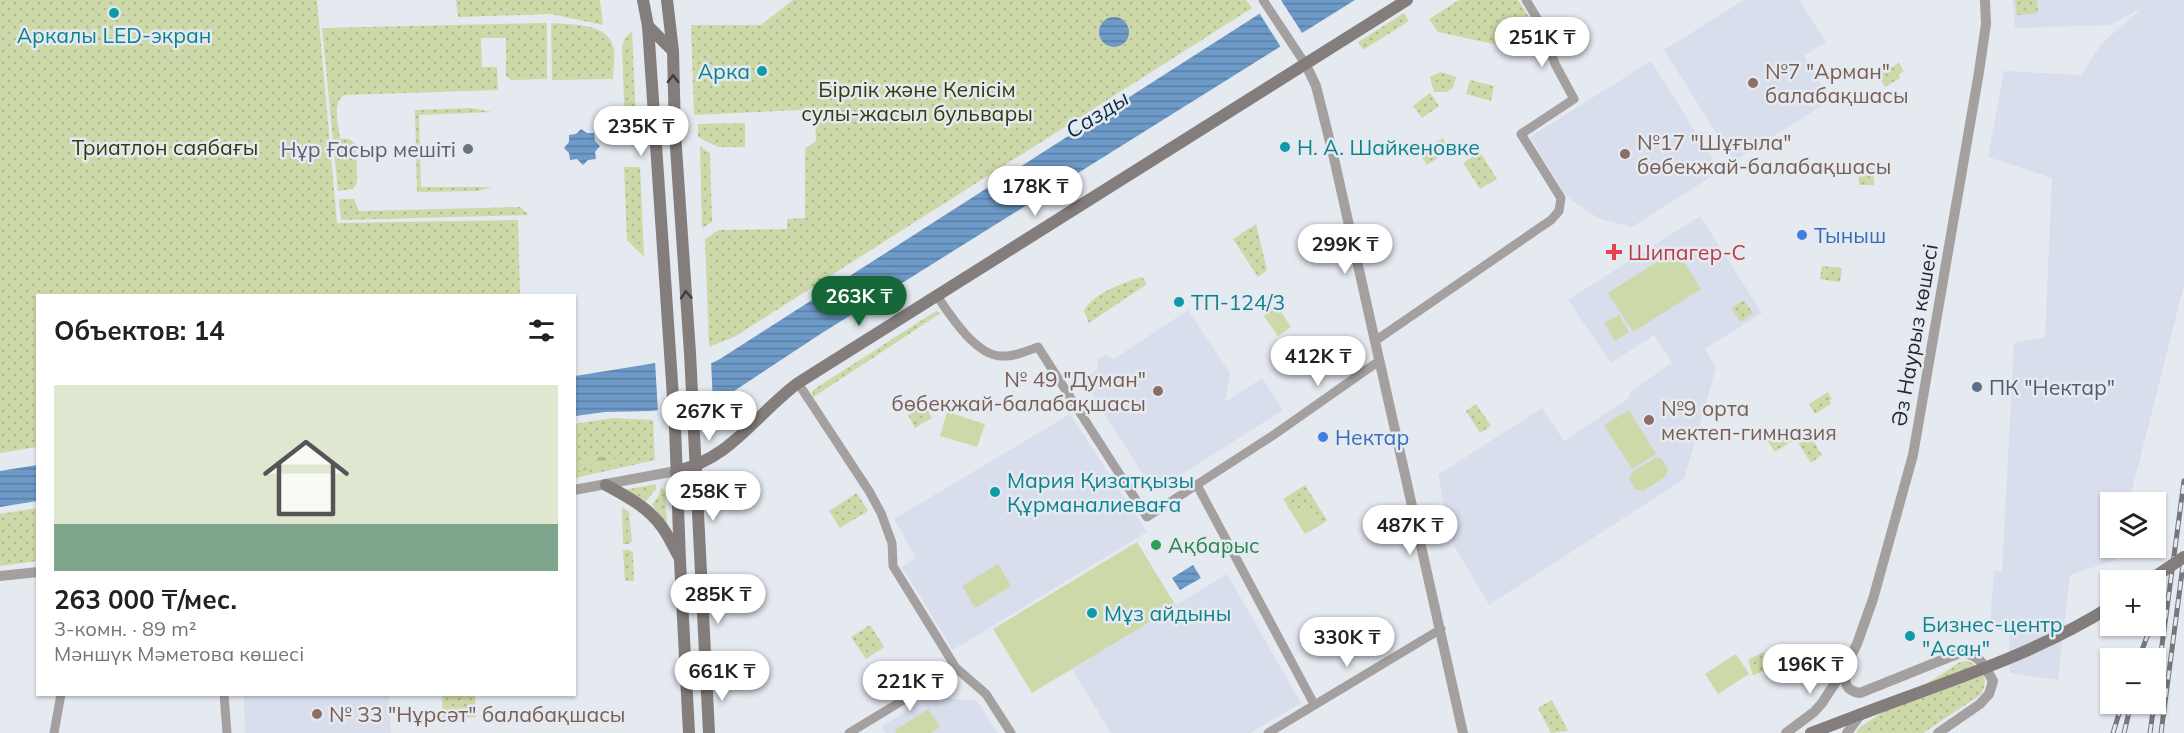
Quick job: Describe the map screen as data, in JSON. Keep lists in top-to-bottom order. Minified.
{"streets":{"street":["Әз Наурыз көшесі"]},"water":["Сазды"],"parks":["Бірлік және Келісім сулы-жасыл бульвары","Триатлон саябағы"],"places":{"other":["Аркалы LED-экран","Арка","№7 \"Арман\" балабақшасы","Н. А. Шайкеновке","Нұр Ғасыр мешіті","№17 \"Шұғыла\" бөбекжай-балабақшасы","Тыныш","ТП-124/3","ПК \"Нектар\"","№ 49 \"Думан\" бөбекжай-балабақшасы","№9 орта мектеп-гимназия","Нектар","Мария Қизатқызы Құрманалиеваға","Ақбарыс","Мұз айдыны","Бизнес-центр \"Асан\"","№ 33 \"Нұрсәт\" балабақшасы"],"health":["Шипагер-С"]},"page":{"price":["251K ₸","235K ₸","178K ₸","299K ₸","263K ₸","412K ₸","267K ₸","258K ₸","487K ₸","285K ₸","330K ₸","196K ₸","661K ₸","221K ₸"],"heading":"Объектов: 14","list":[{"name":"263 000 ₸/мес.","note":"3-комн. · 89 m² · Мәншүк Мәметова көшесі"}],"map_buttons":["+","−"]}}
